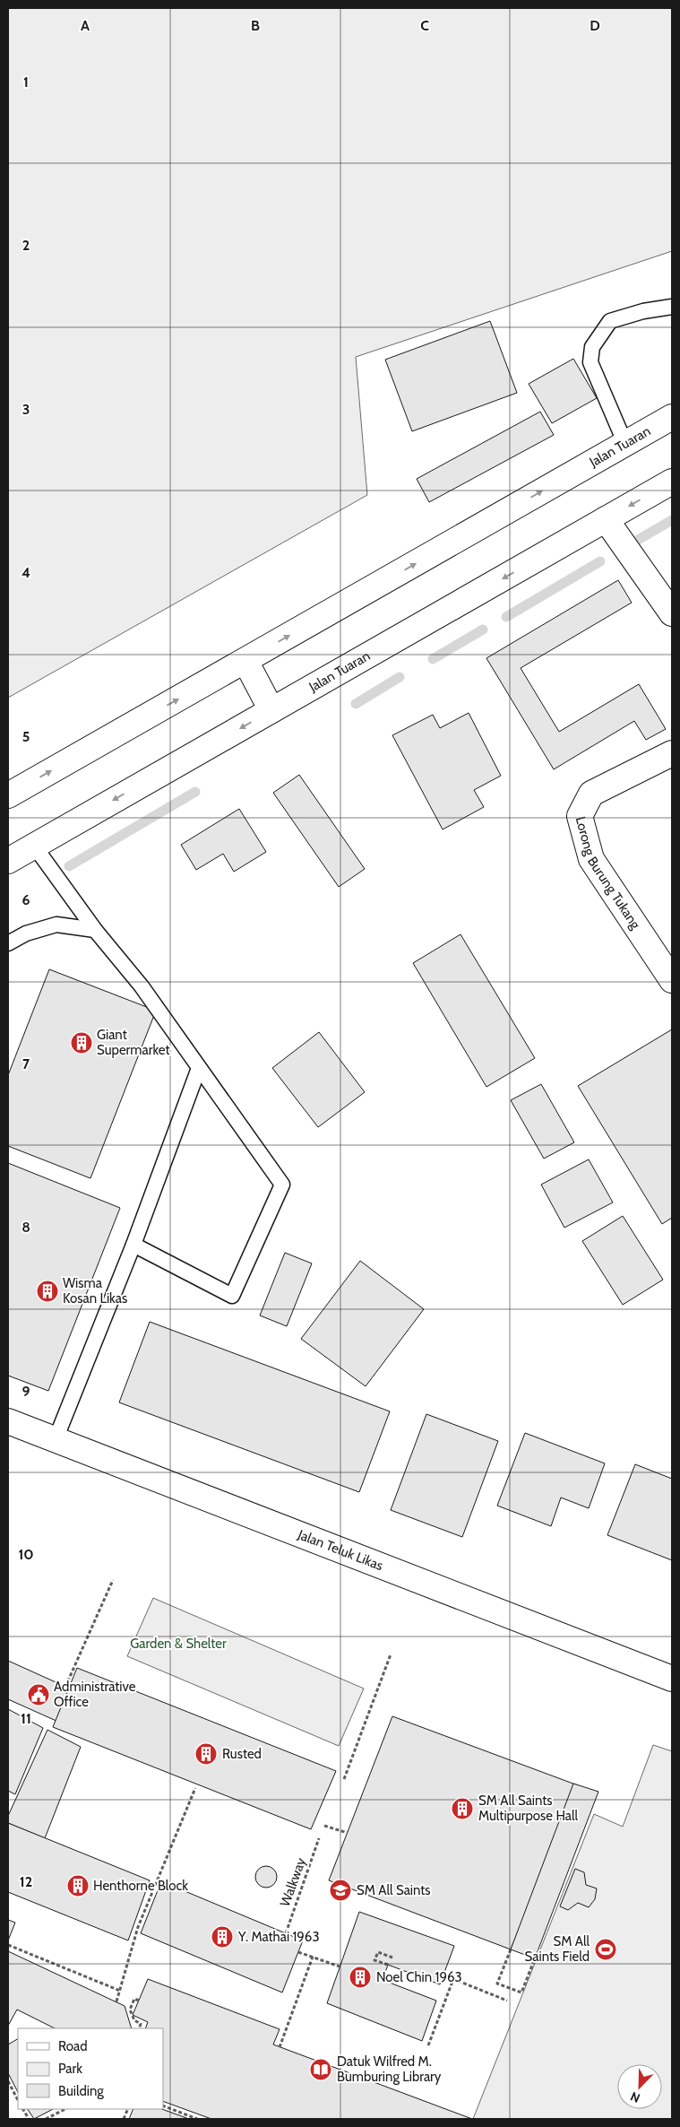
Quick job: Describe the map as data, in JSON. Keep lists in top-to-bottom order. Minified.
{"streets":{"main road":["Jalan Tuaran","Lorong Burung Tukang","Jalan Teluk Likas"],"path":["Walkway"]},"parks":["Garden & Shelter"],"places":{"building":["Giant Supermarket","Wisma Kosan Likas","Rusted","SM All Saints Multipurpose Hall","Henthorne Block","Y. Mathai 1963","Noel Chin 1963"],"public building":["Administrative Office"],"school or university":["SM All Saints"],"sports":["SM All Saints Field"],"library":["Datuk Wilfred M. Bumburing Library"]},"legend":["Road","Park","Building"],"north":"bottom left","grid":{"columns":["A","B","C","D"],"rows":["1","2","3","4","5","6","7","8","9","10","11","12"]}}
